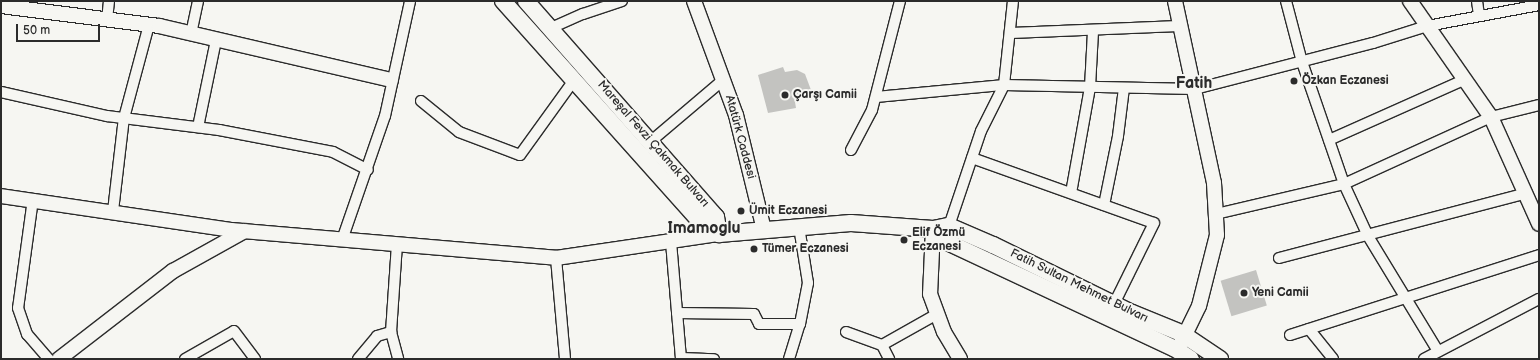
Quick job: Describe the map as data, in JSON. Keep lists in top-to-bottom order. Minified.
{"streets":{"main road":["Mareşal Fevzi Çakmak Bulvarı","Fatih Sultan Mehmet Bulvarı"],"street":["Atatürk Caddesi"]},"districts":["Fatih","Imamoglu"],"places":["Özkan Eczanesi","Çarşı Camii","Ümit Eczanesi","Elif Özmü Eczanesi","Tümer Eczanesi","Yeni Camii"],"scale_bar":"50 m"}
